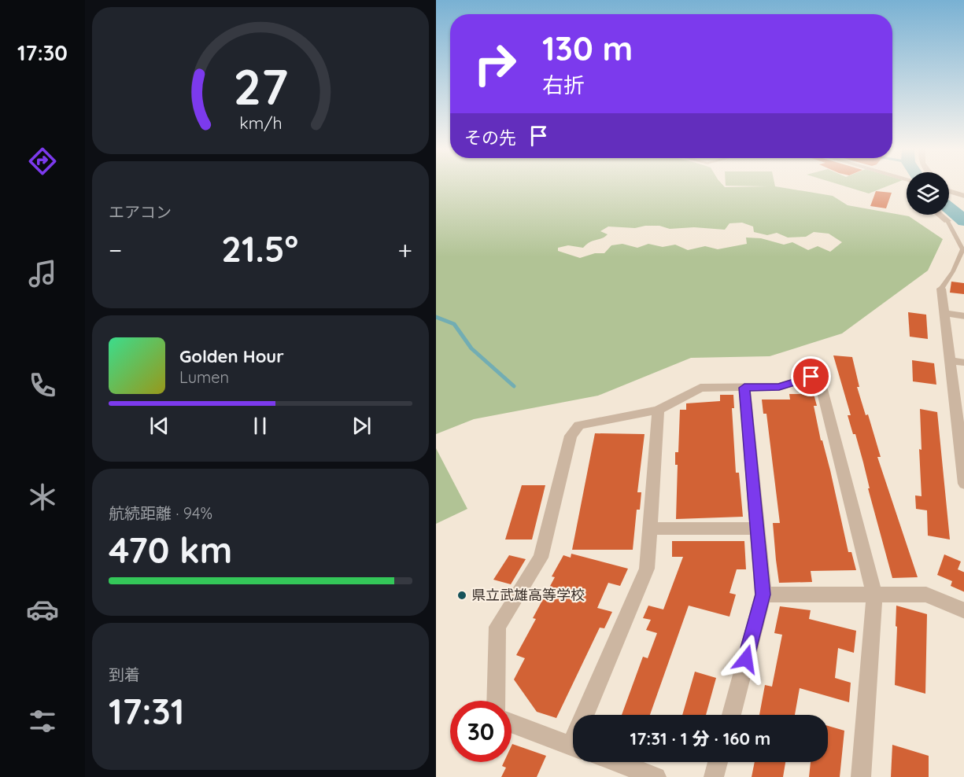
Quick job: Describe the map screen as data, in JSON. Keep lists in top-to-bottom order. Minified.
{"places":["県立武雄高等学校"],"page":{"tabs":"17:30","turn":["130 m","右折"],"then":"その先","tile":["エアコン",["航続距離 · 94%","470 km"],["到着","17:31"]],"heat":["−","21.5°","+"],"song":["Golden Hour","Lumen"],"limit":"30","trip":"17:31 · 1 分 · 160 m","gauge":["27","km/h"]}}
